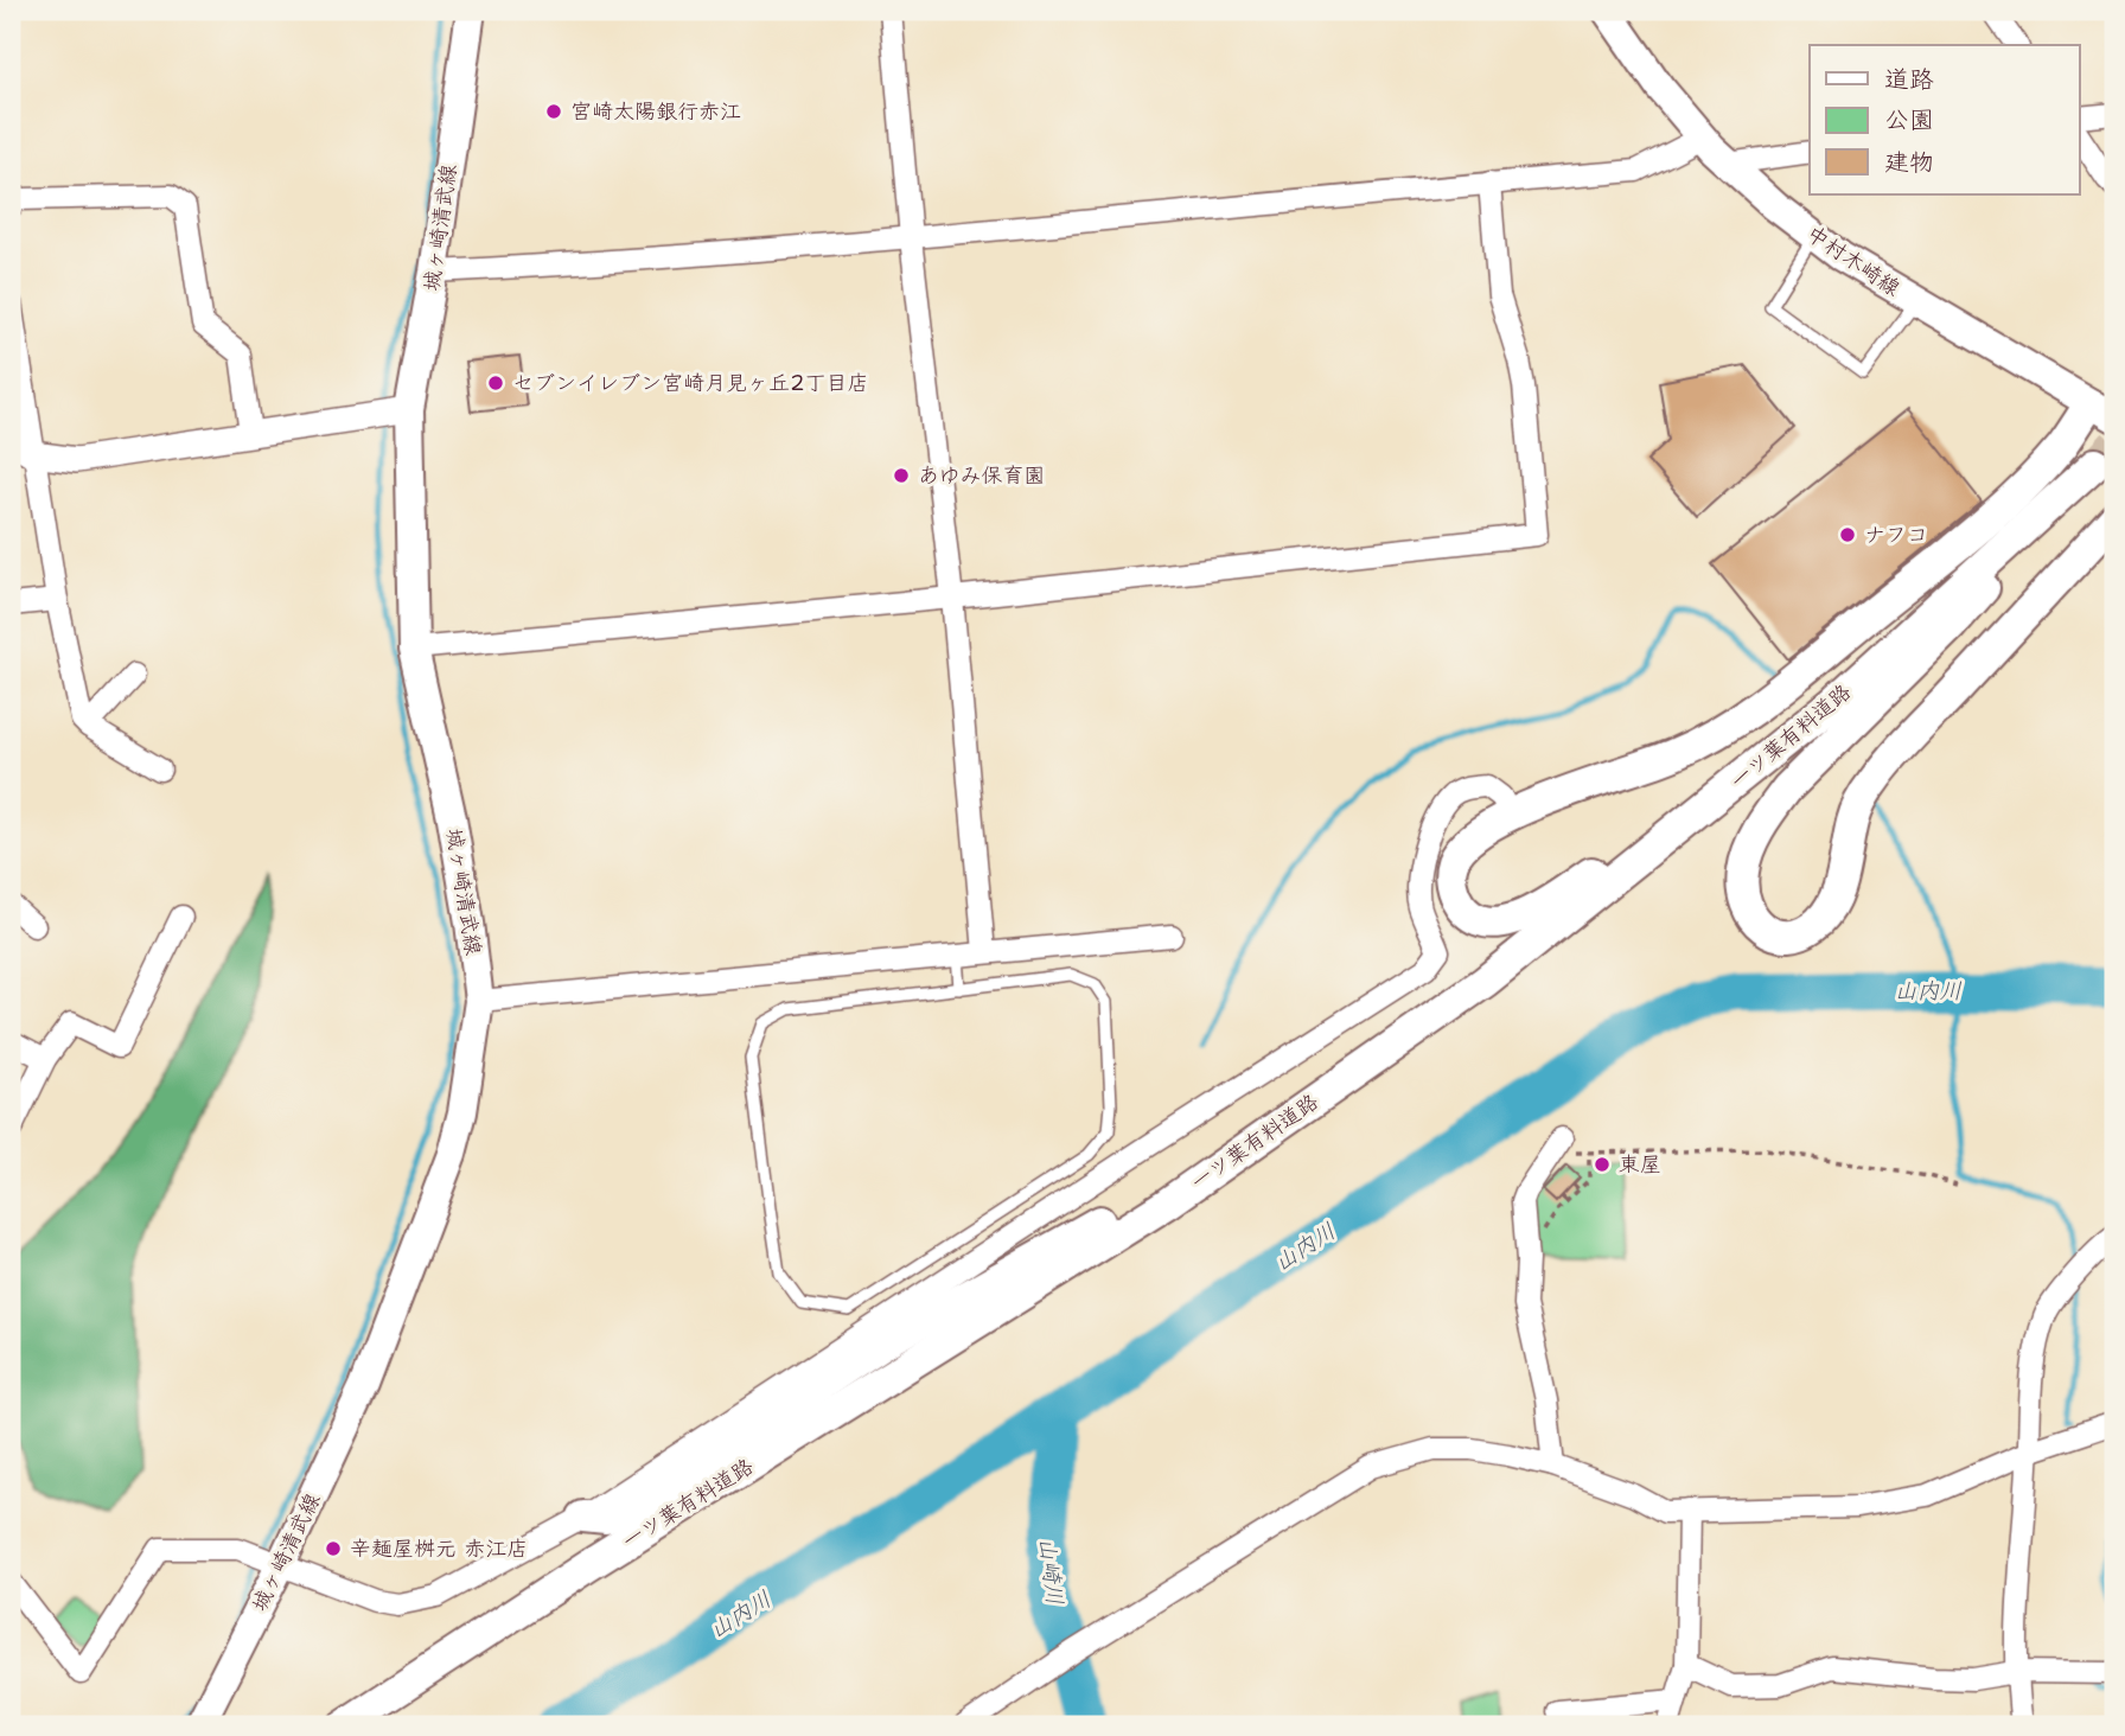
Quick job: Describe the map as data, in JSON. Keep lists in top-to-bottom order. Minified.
{"streets":{"main road":["城ヶ崎清武線","中村木崎線","一ツ葉有料道路"]},"water":["山内川","山崎川"],"places":["宮崎太陽銀行赤江","セブンイレブン宮崎月見ヶ丘2丁目店","あゆみ保育園","ナフコ","東屋","辛麺屋桝元 赤江店"],"legend":["道路","公園","建物"]}
